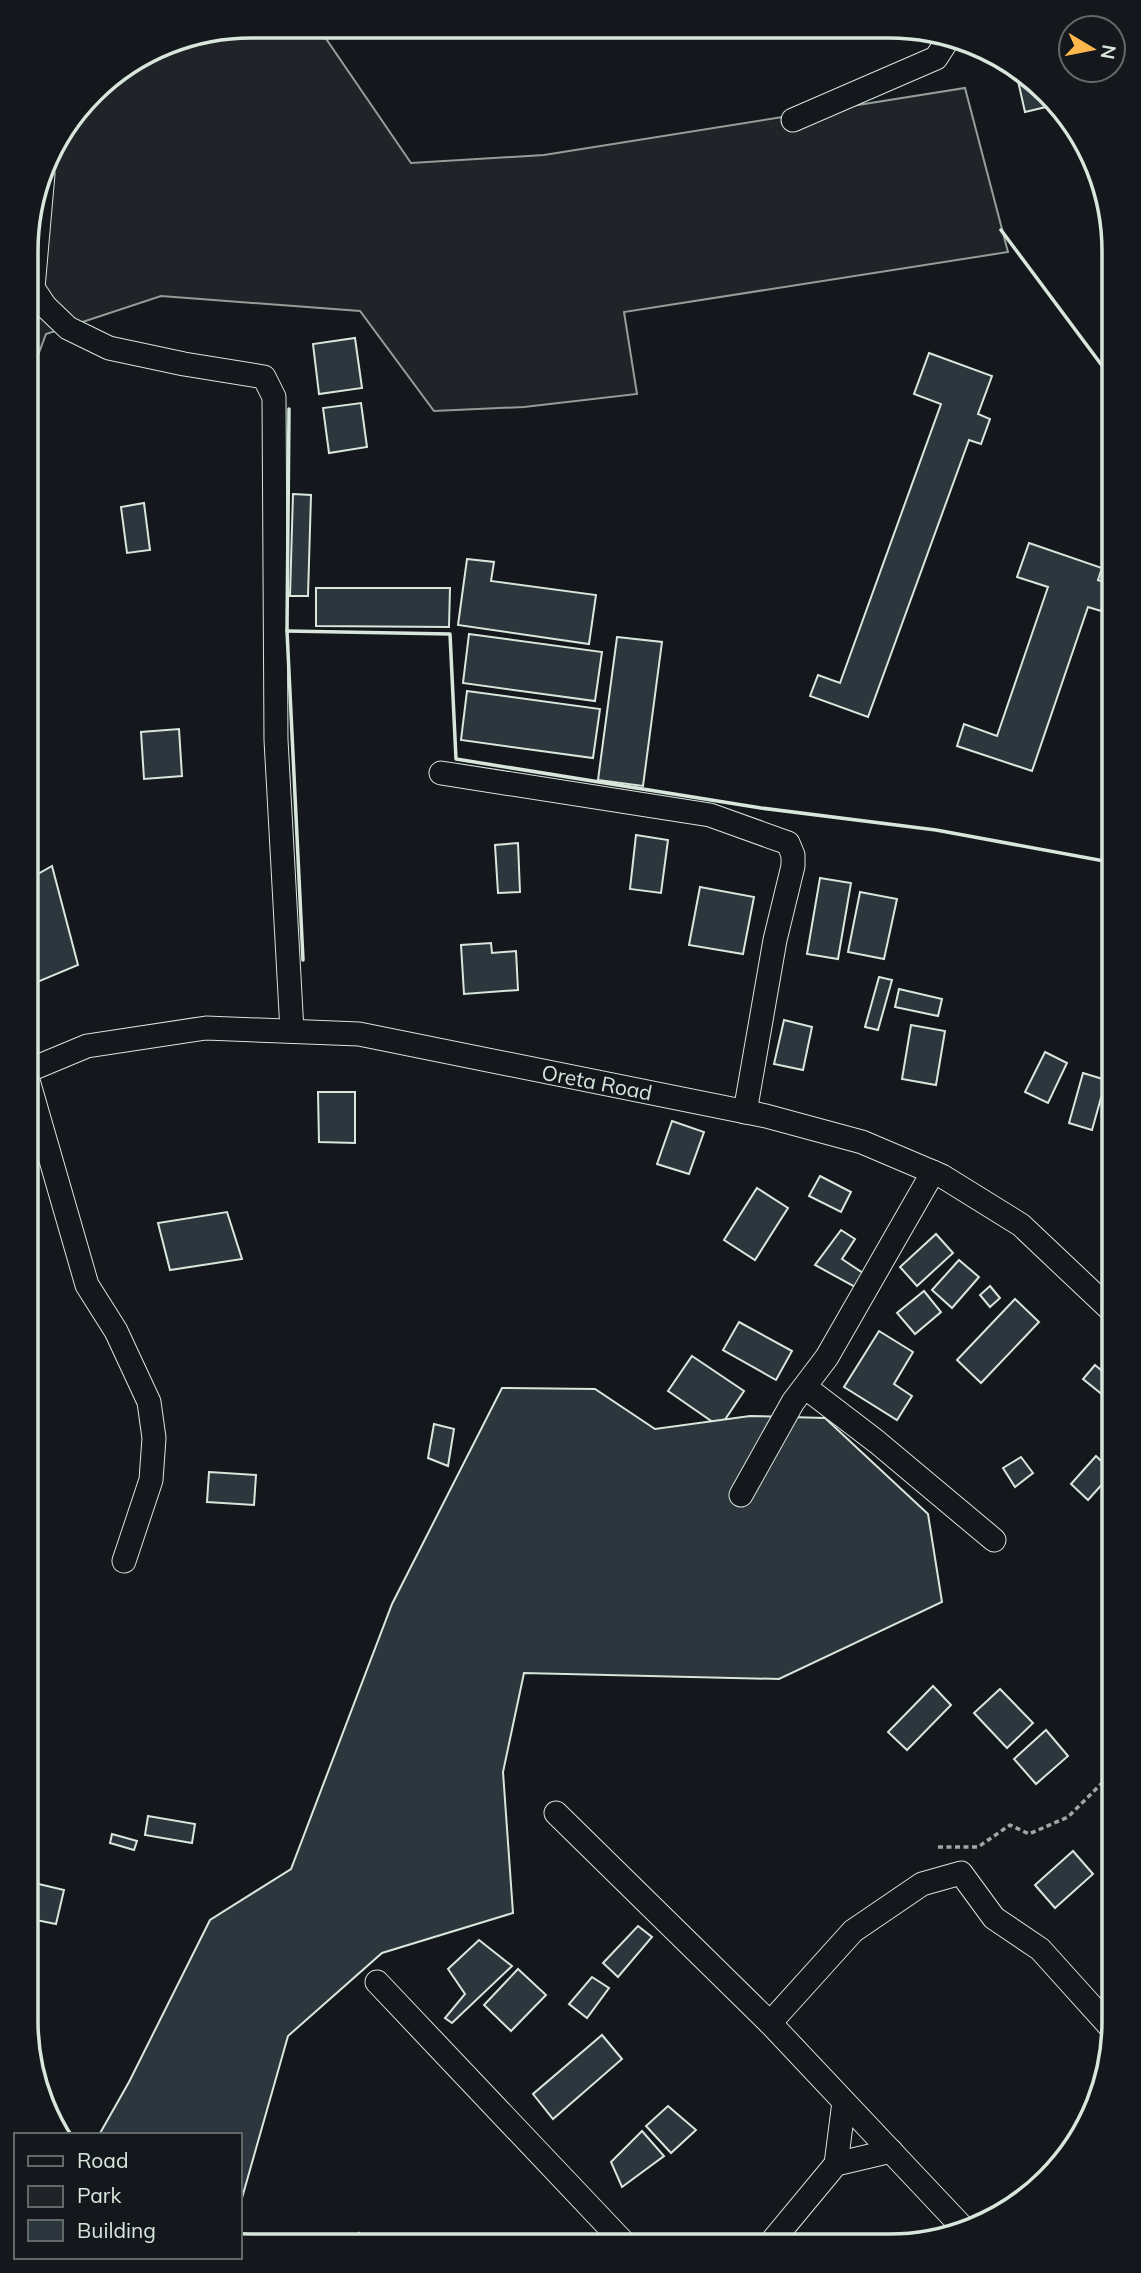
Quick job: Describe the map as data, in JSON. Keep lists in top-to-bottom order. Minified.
{"streets":{"street":["Oreta Road"]},"legend":["Road","Park","Building"],"north":"right"}
